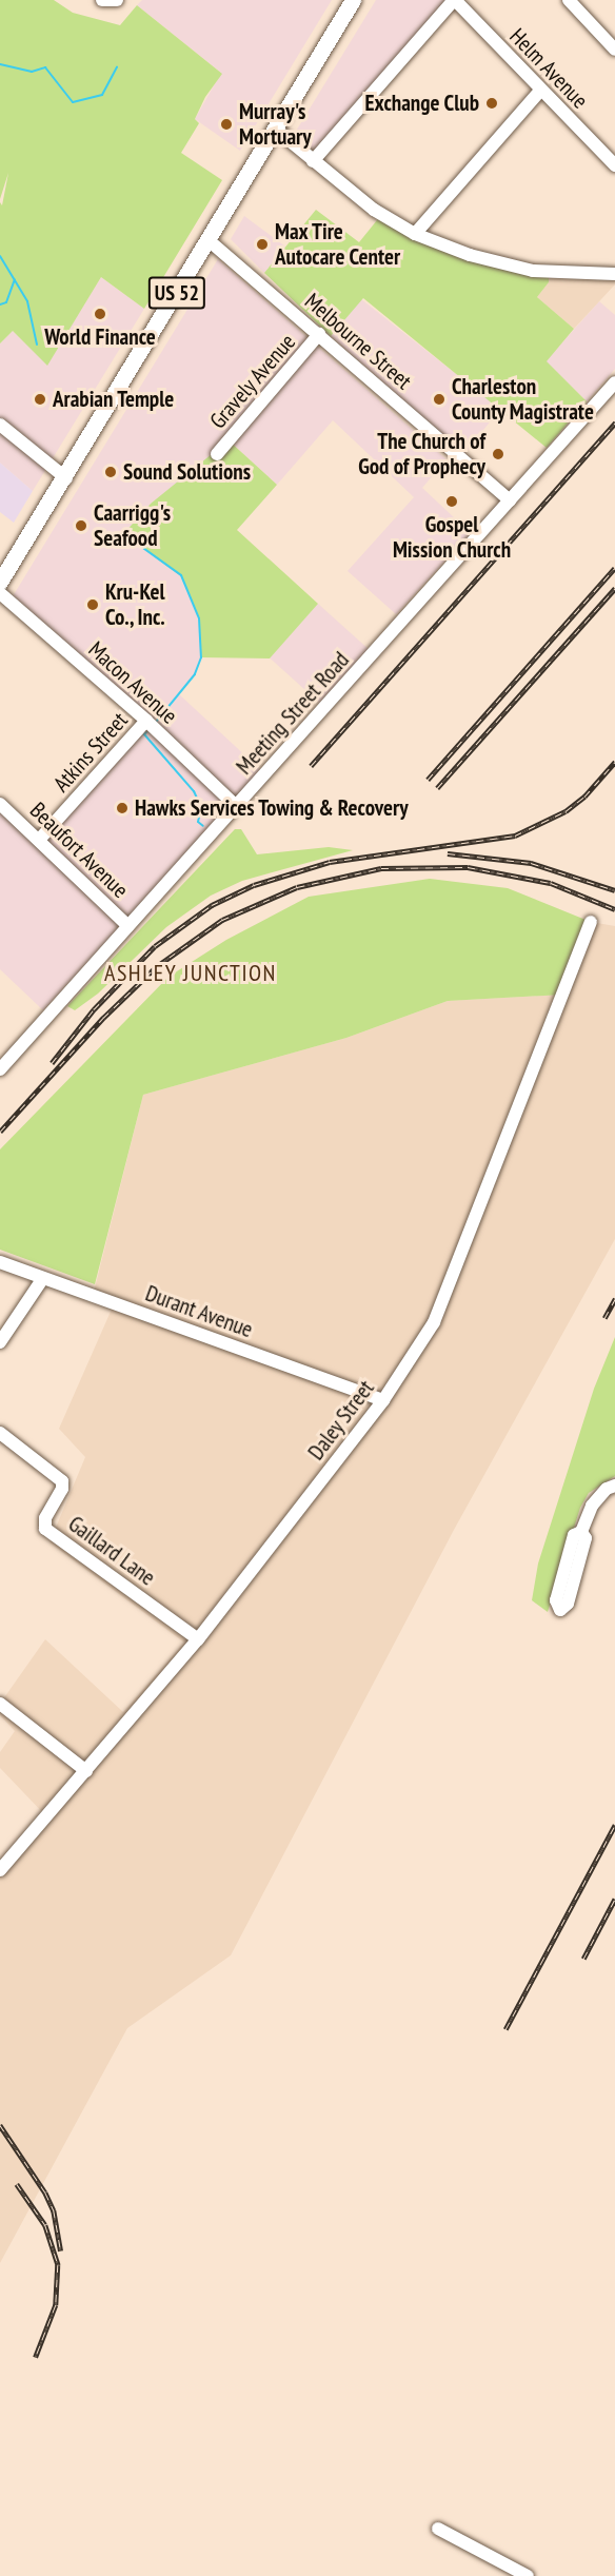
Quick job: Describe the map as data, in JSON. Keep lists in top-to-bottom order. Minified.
{"streets":{"main road":["US 52"],"street":["Helm Avenue","Melbourne Street","Gravely Avenue","Macon Avenue","Meeting Street Road","Atkins Street","Beaufort Avenue","Durant Avenue","Daley Street","Gaillard Lane"]},"crossings":[["US 52","Melbourne Street"],["Melbourne Street","Gravely Avenue"],["Melbourne Street","Meeting Street Road"],["Macon Avenue","Meeting Street Road"],["Macon Avenue","Atkins Street"],["Meeting Street Road","Beaufort Avenue"],["Atkins Street","Beaufort Avenue"],["Durant Avenue","Daley Street"],["Daley Street","Gaillard Lane"]],"districts":["ASHLEY JUNCTION"],"places":["Exchange Club","Murray's Mortuary","Max Tire Autocare Center","World Finance","Arabian Temple","Charleston County Magistrate","The Church of God of Prophecy","Sound Solutions","Gospel Mission Church","Caarrigg's Seafood","Kru-Kel Co., Inc.","Hawks Services Towing & Recovery"]}
